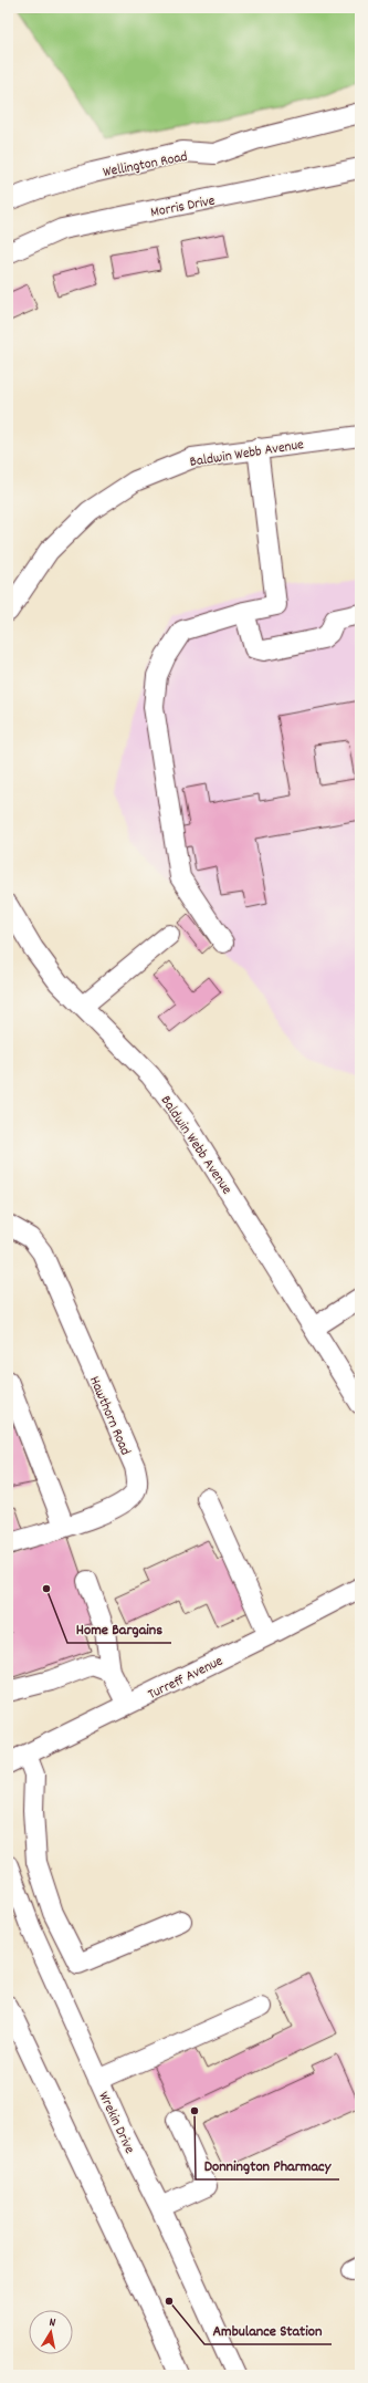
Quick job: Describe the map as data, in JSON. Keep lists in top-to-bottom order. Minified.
{"streets":{"street":["Wellington Road","Morris Drive","Baldwin Webb Avenue","Hawthorn Road","Turreff Avenue","Wrekin Drive"]},"places":["Home Bargains","Donnington Pharmacy","Ambulance Station"],"north":"top"}
